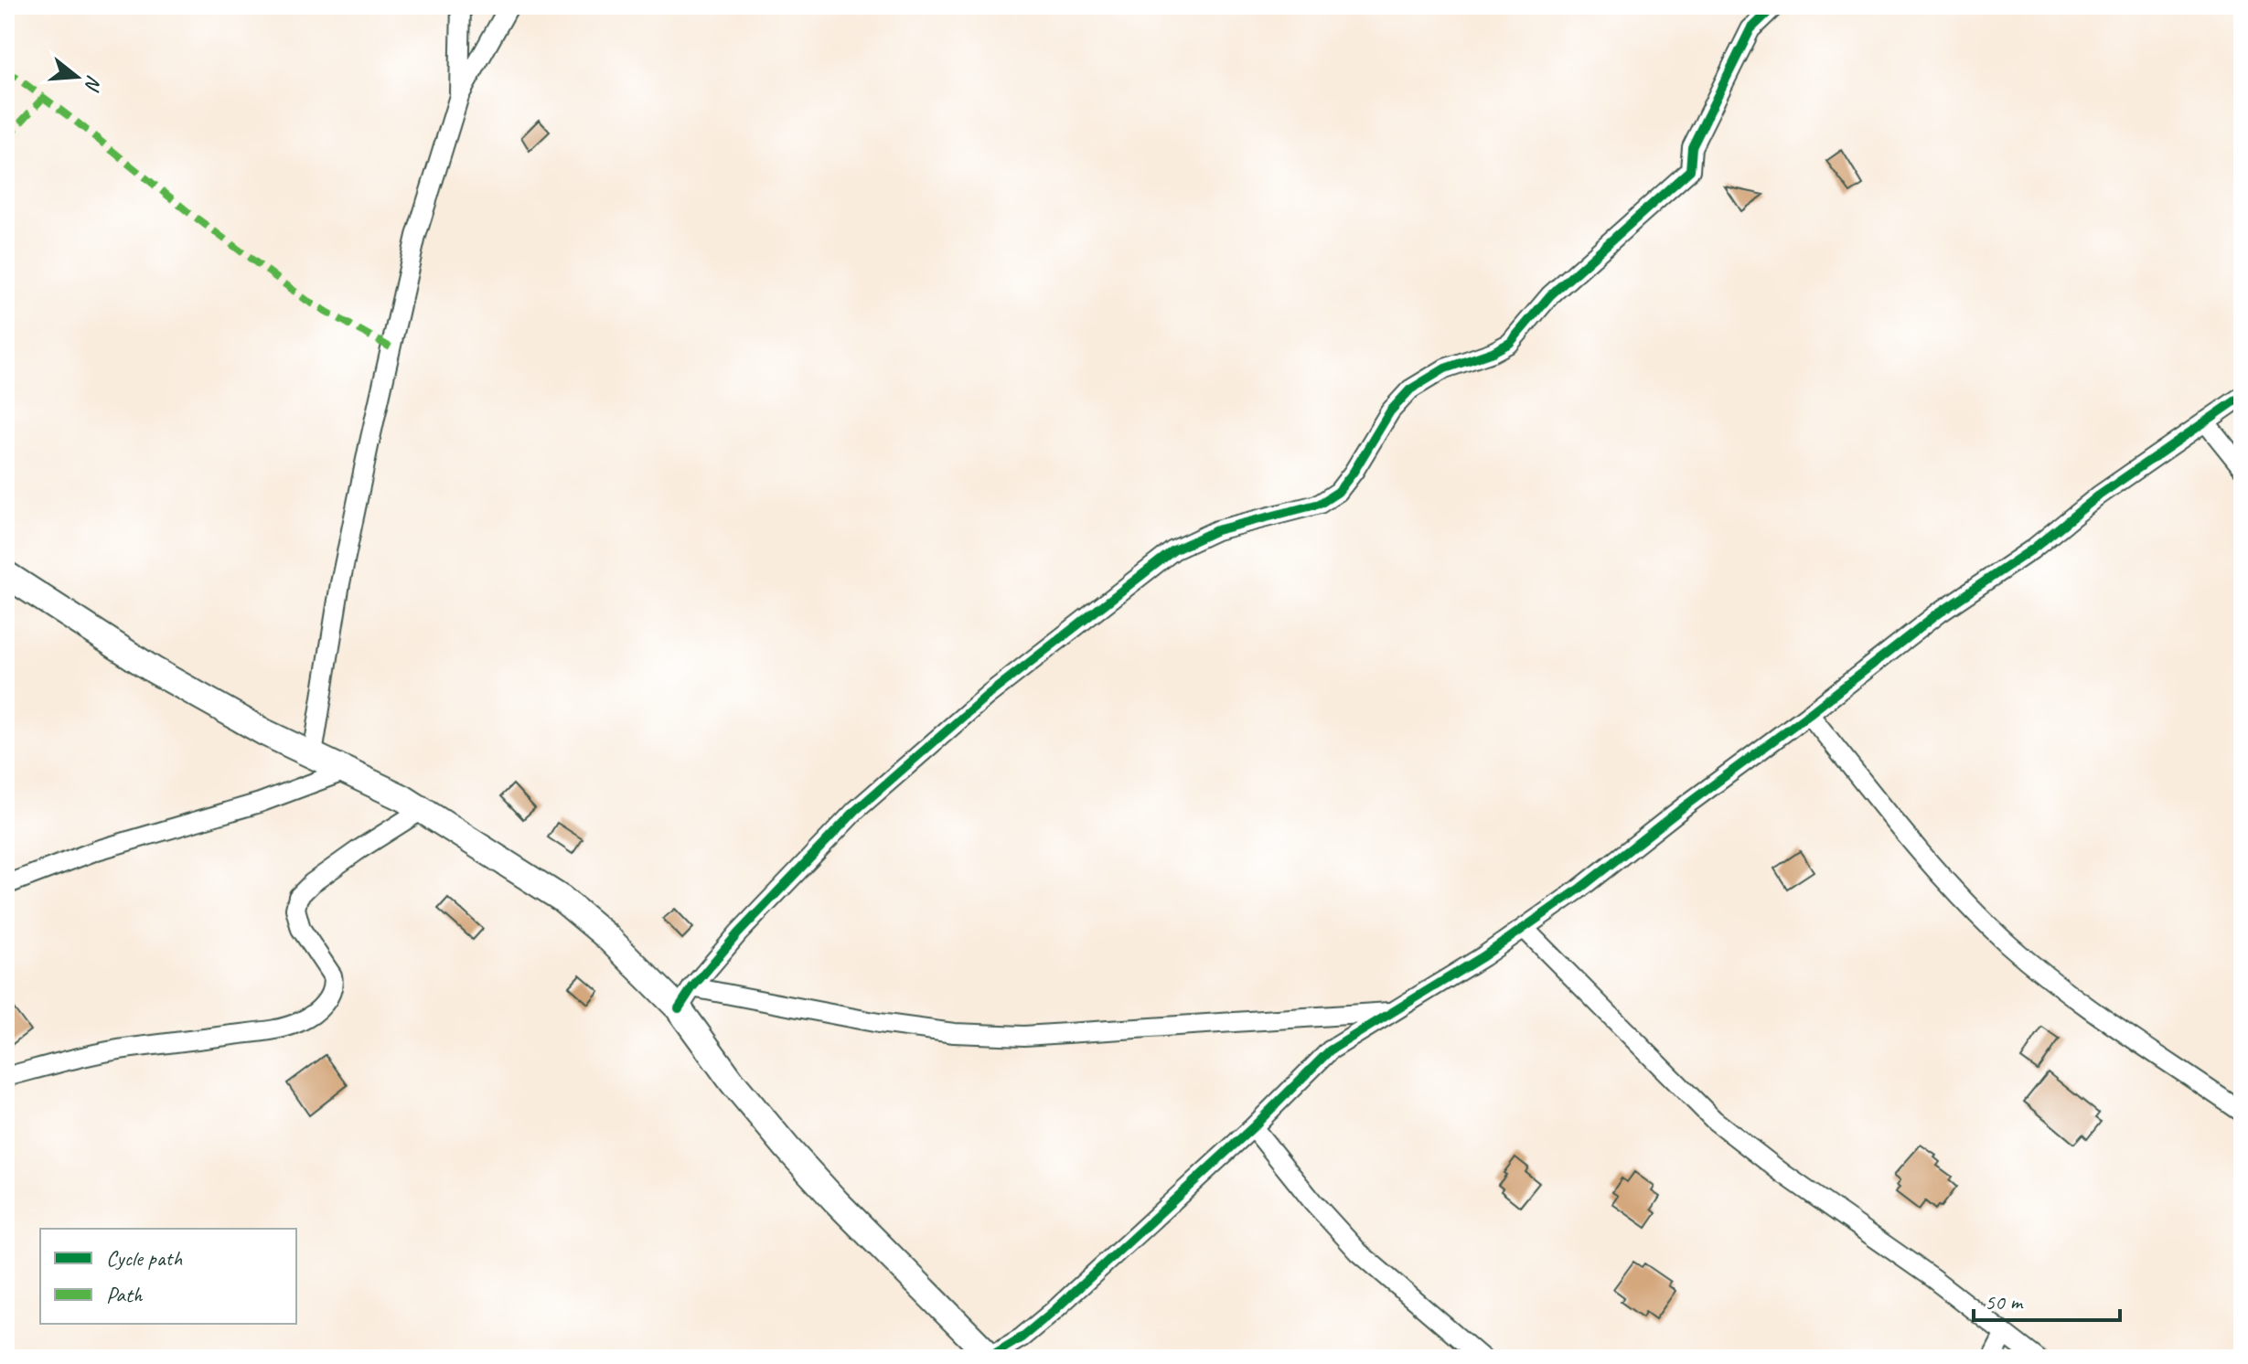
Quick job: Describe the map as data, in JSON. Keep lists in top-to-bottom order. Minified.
{"legend":["Cycle path","Path"],"scale_bar":"50 m","north":"right"}
